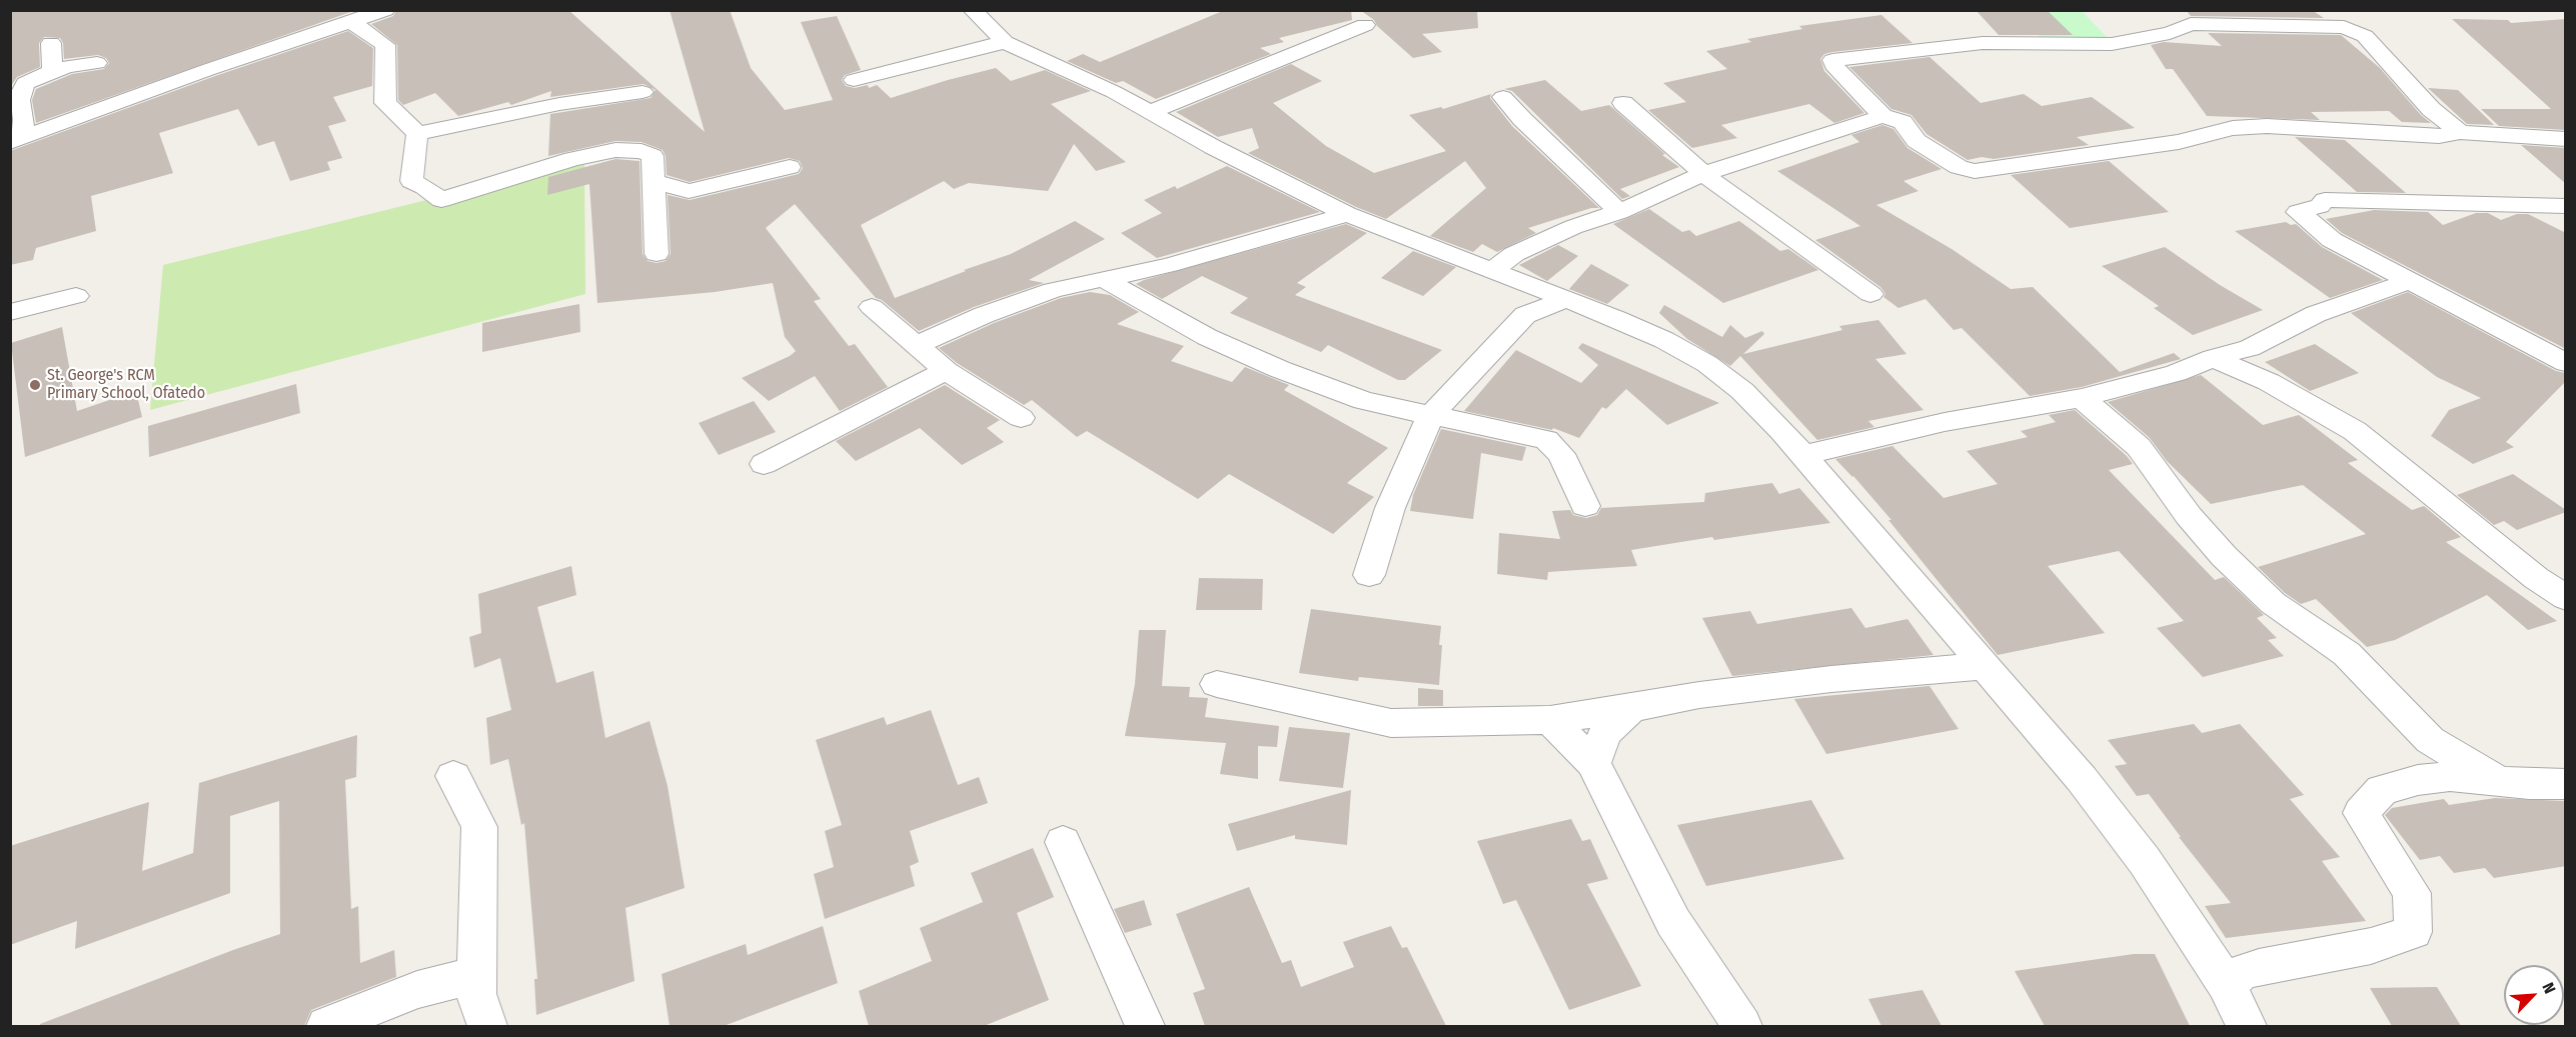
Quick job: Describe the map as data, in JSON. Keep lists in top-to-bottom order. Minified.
{"places":["St. George's RCM Primary School, Ofatedo"],"north":"top right"}
